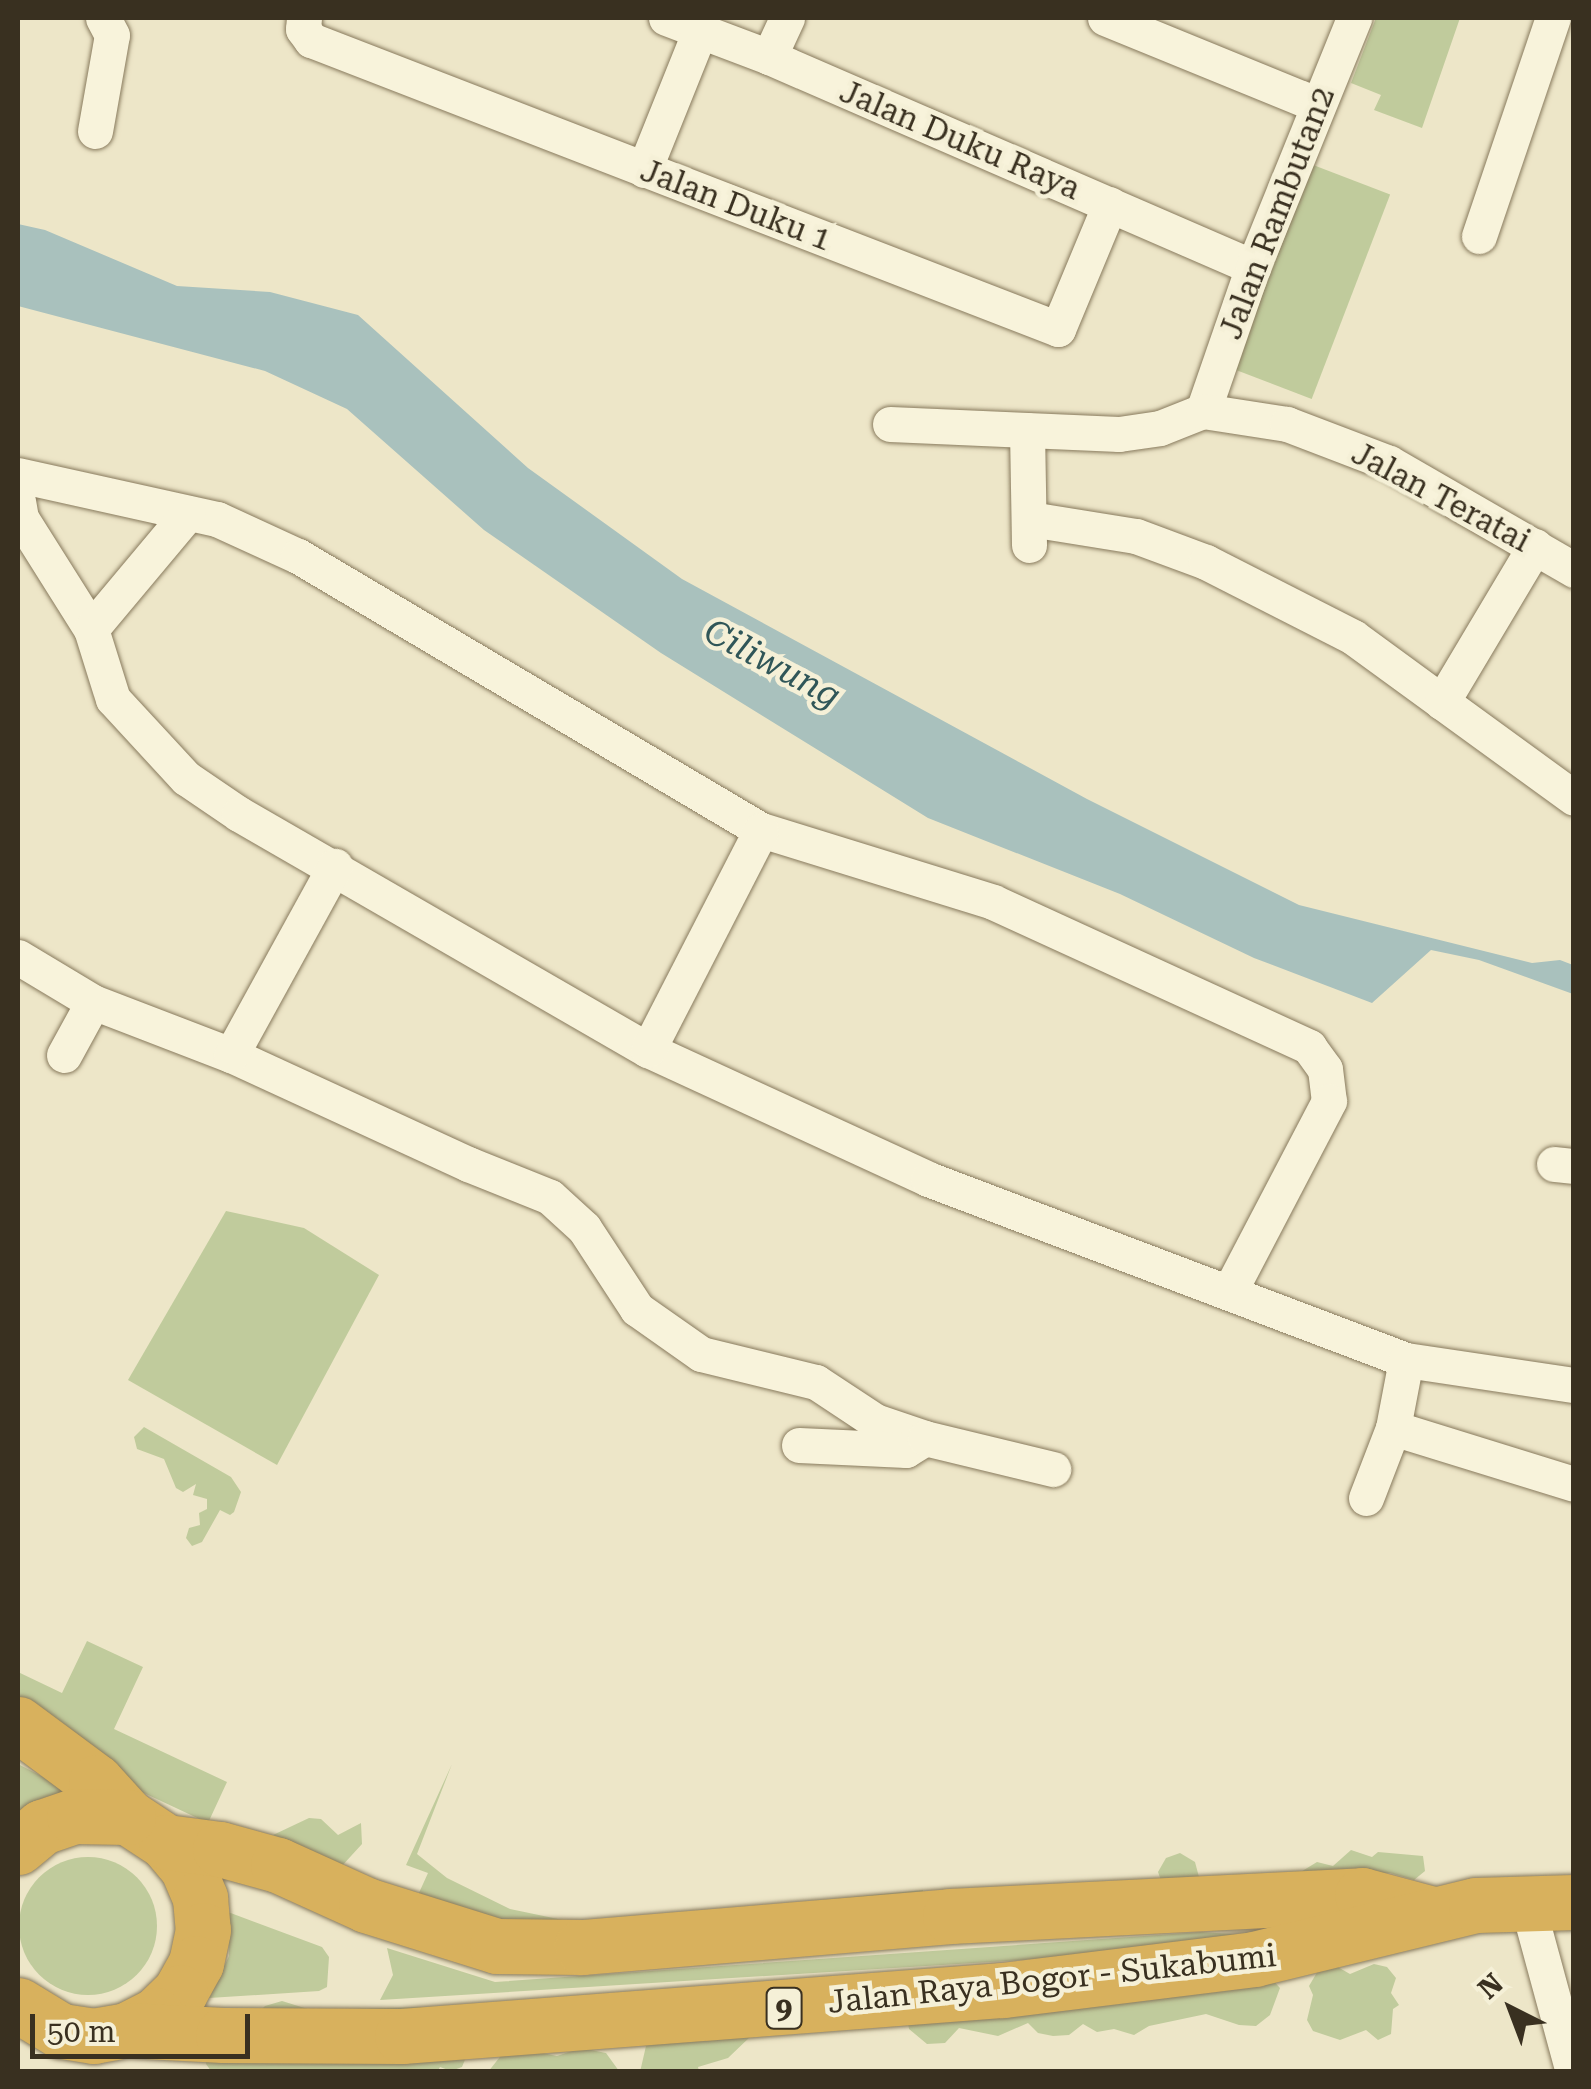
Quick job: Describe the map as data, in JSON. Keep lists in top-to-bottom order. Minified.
{"streets":{"highway":["Jalan Raya Bogor - Sukabumi","9"],"street":["Jalan Duku Raya","Jalan Duku 1","Jalan Rambutan2","Jalan Teratai"]},"crossings":[["Jalan Duku Raya","Jalan Duku 1"],["Jalan Duku Raya","Jalan Rambutan2"],["Jalan Rambutan2","Jalan Teratai"],["Jalan Raya Bogor - Sukabumi","9"]],"water":["Ciliwung"],"scale_bar":"50 m","north":"top left"}
